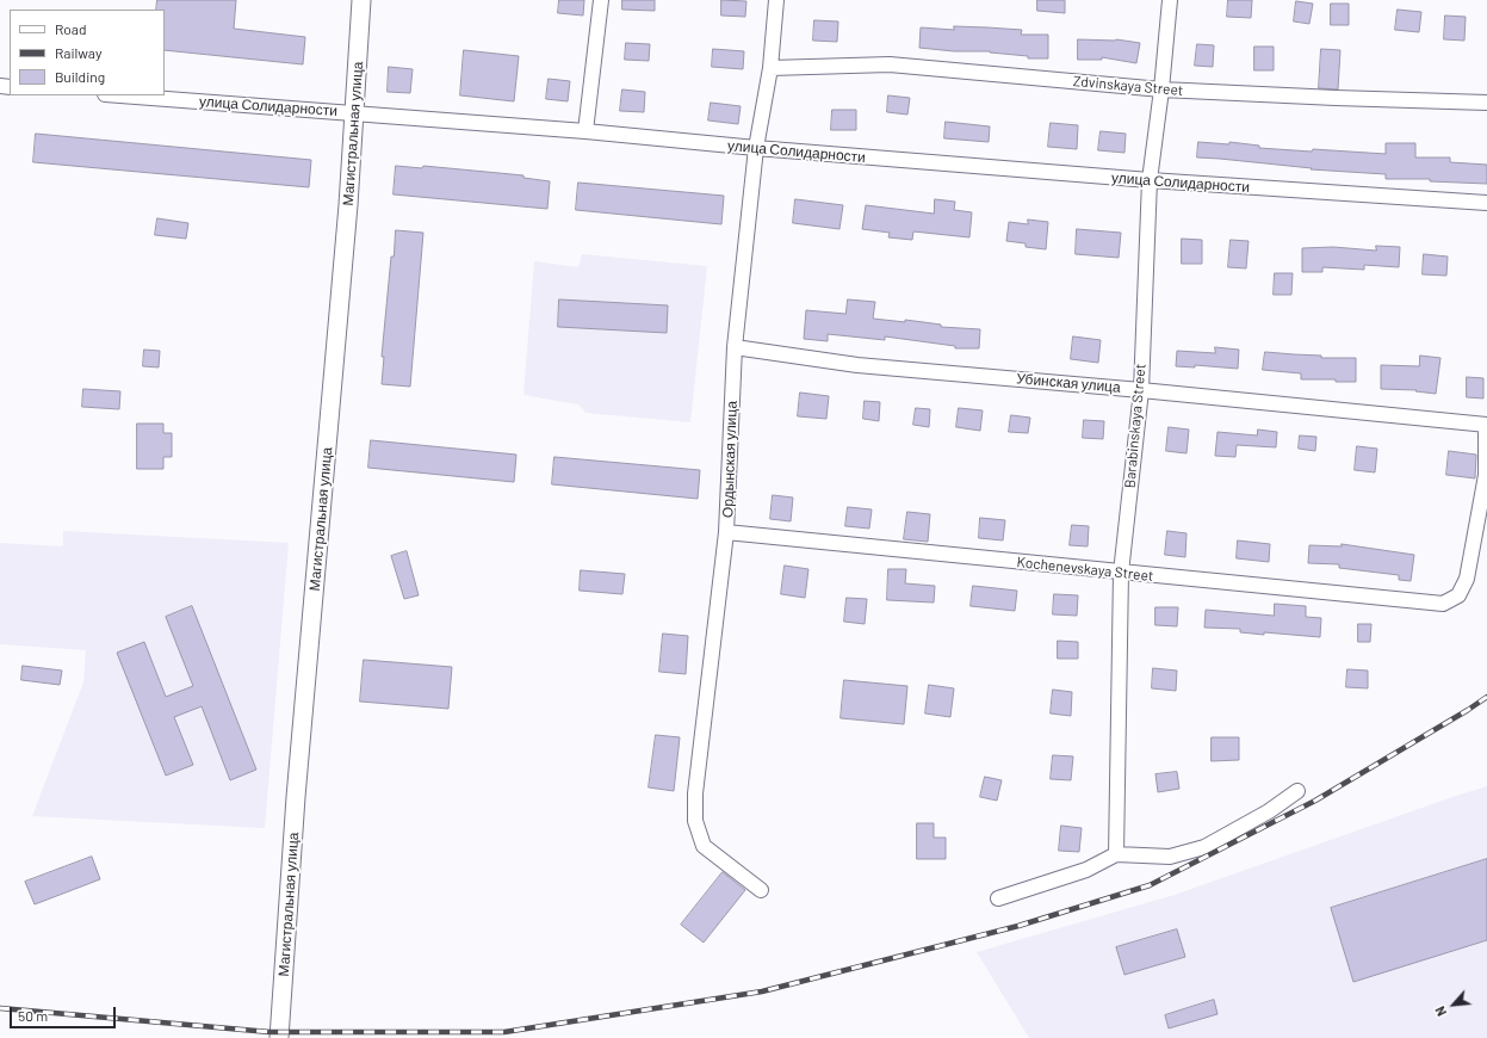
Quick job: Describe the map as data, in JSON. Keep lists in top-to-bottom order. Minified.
{"streets":{"main road":["Магистральная улица"],"street":["Zdvinskaya Street","улица Солидарности","Убинская улица","Barabinskaya Street","Ордынская улица","Kochenevskaya Street"]},"crossings":[["Zdvinskaya Street","Barabinskaya Street"],["Zdvinskaya Street","Ордынская улица"],["улица Солидарности","Магистральная улица"],["улица Солидарности","Barabinskaya Street"],["улица Солидарности","Ордынская улица"],["Убинская улица","Barabinskaya Street"],["Убинская улица","Ордынская улица"],["Убинская улица","Kochenevskaya Street"],["Barabinskaya Street","Kochenevskaya Street"],["Ордынская улица","Kochenevskaya Street"]],"legend":["Road","Railway","Building"],"scale_bar":"50 m","north":"bottom left"}
